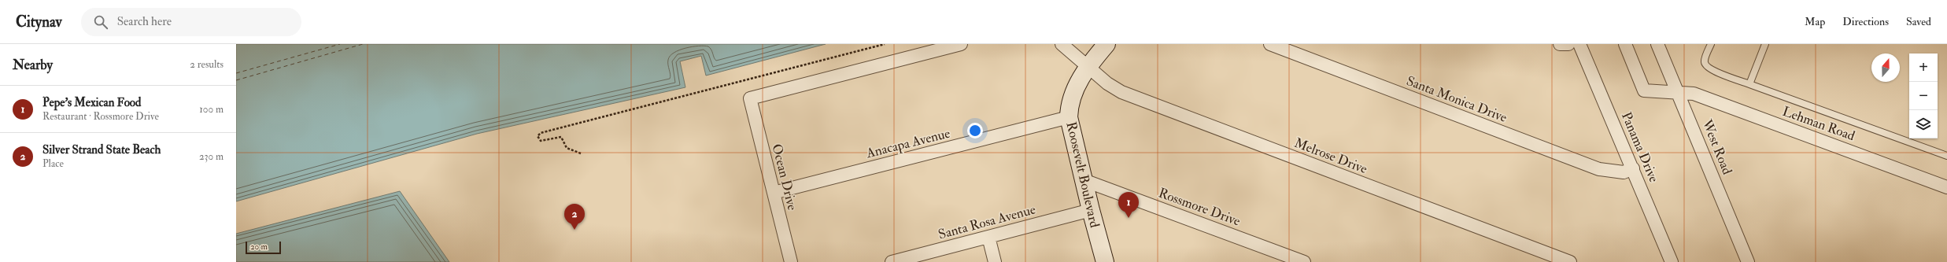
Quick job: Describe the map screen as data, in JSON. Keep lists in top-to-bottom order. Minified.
{"streets":{"street":["Santa Monica Drive","Lehman Road","Anacapa Avenue","Panama Drive","West Road","Melrose Drive","Roosevelt Boulevard","Ocean Drive","Rossmore Drive","Santa Rosa Avenue"]},"crossings":[["Santa Monica Drive","Panama Drive"],["Lehman Road","West Road"],["Anacapa Avenue","Roosevelt Boulevard"],["Anacapa Avenue","Ocean Drive"],["Melrose Drive","Roosevelt Boulevard"],["Roosevelt Boulevard","Rossmore Drive"],["Roosevelt Boulevard","Santa Rosa Avenue"]],"scale_bar":"20 m","north":"top","page":{"header":"Citynav","search":"Search here","nav":["Map","Directions","Saved"],"heading":["Nearby","2 results"],"map_buttons":["+","−"],"list":[{"mark":"1","name":"Pepe's Mexican Food","note":"Restaurant · Rossmore Drive","value":"100 m"},{"mark":"2","name":"Silver Strand State Beach","note":"Place","value":"230 m"}],"pins":["1","2"],"scale":"20 m"}}
